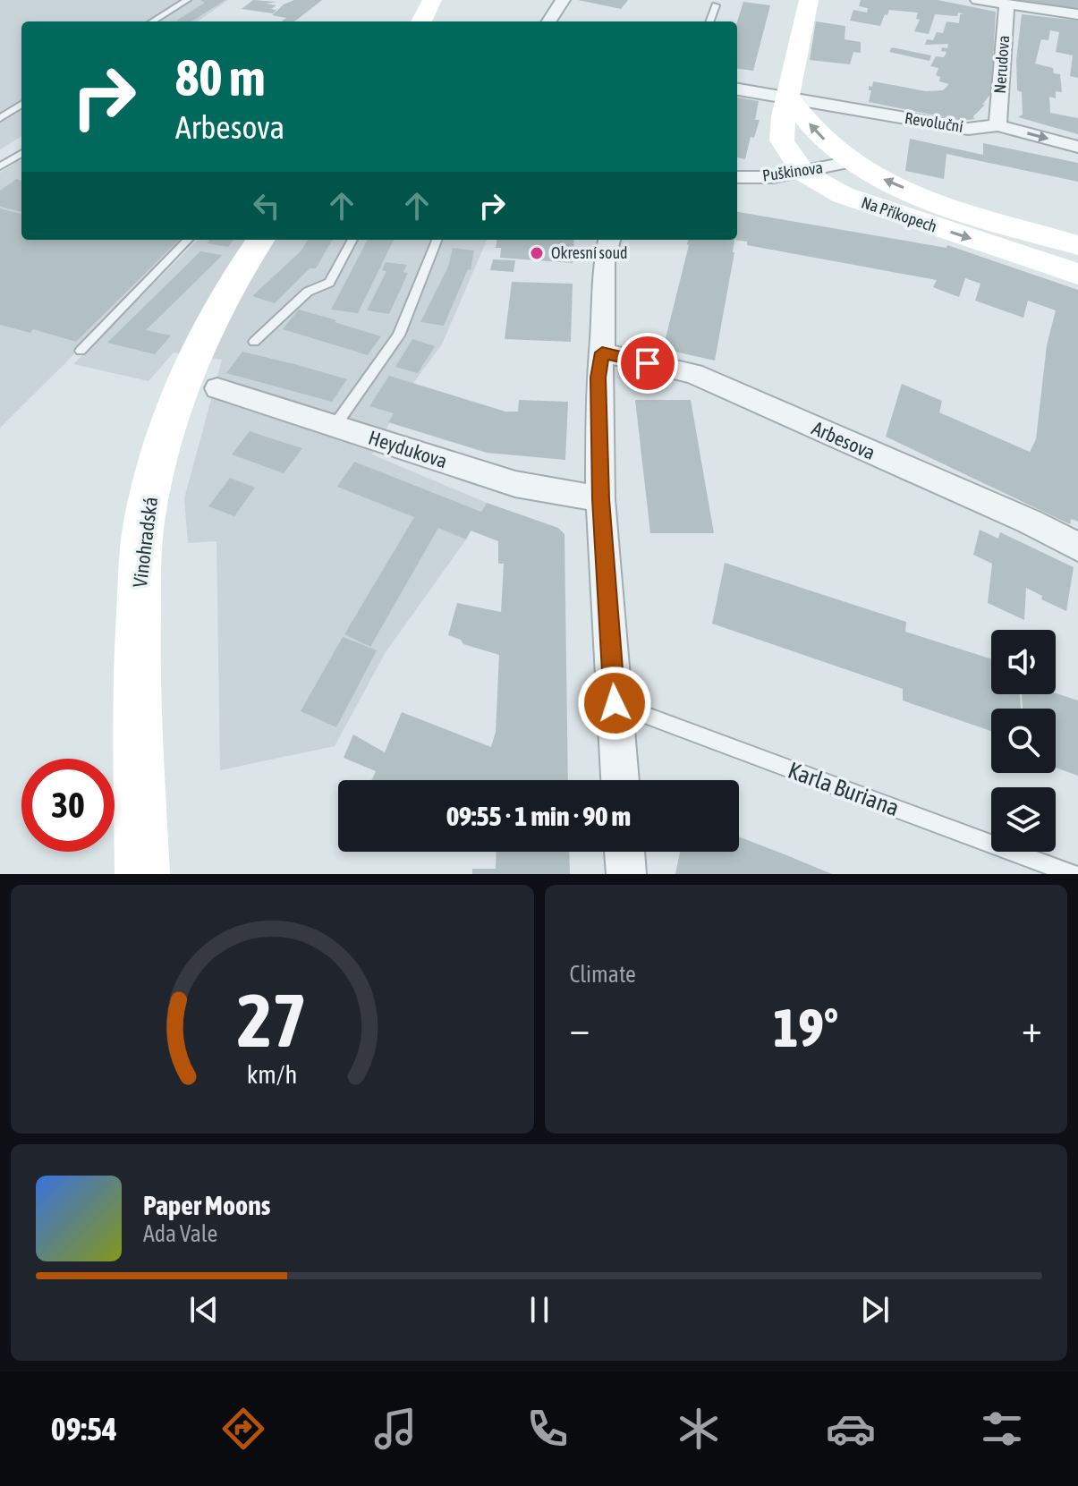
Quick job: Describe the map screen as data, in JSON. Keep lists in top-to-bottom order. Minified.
{"streets":{"street":["Nerudova","Revoluční","Puškinova","Na Příkopech","Arbesova","Heydukova","Vinohradská"],"lane":["Karla Buriana"]},"crossings":[["Nerudova","Revoluční"],["Revoluční","Na Příkopech"],["Puškinova","Na Příkopech"]],"places":["Okresní soud"],"page":{"turn":["80 m","Arbesova"],"limit":"30","trip":"09:55 · 1 min · 90 m","tile":"Climate","heat":["−","19°","+"],"song":["Paper Moons","Ada Vale"],"tabs":"09:54","gauge":["27","km/h"]}}
